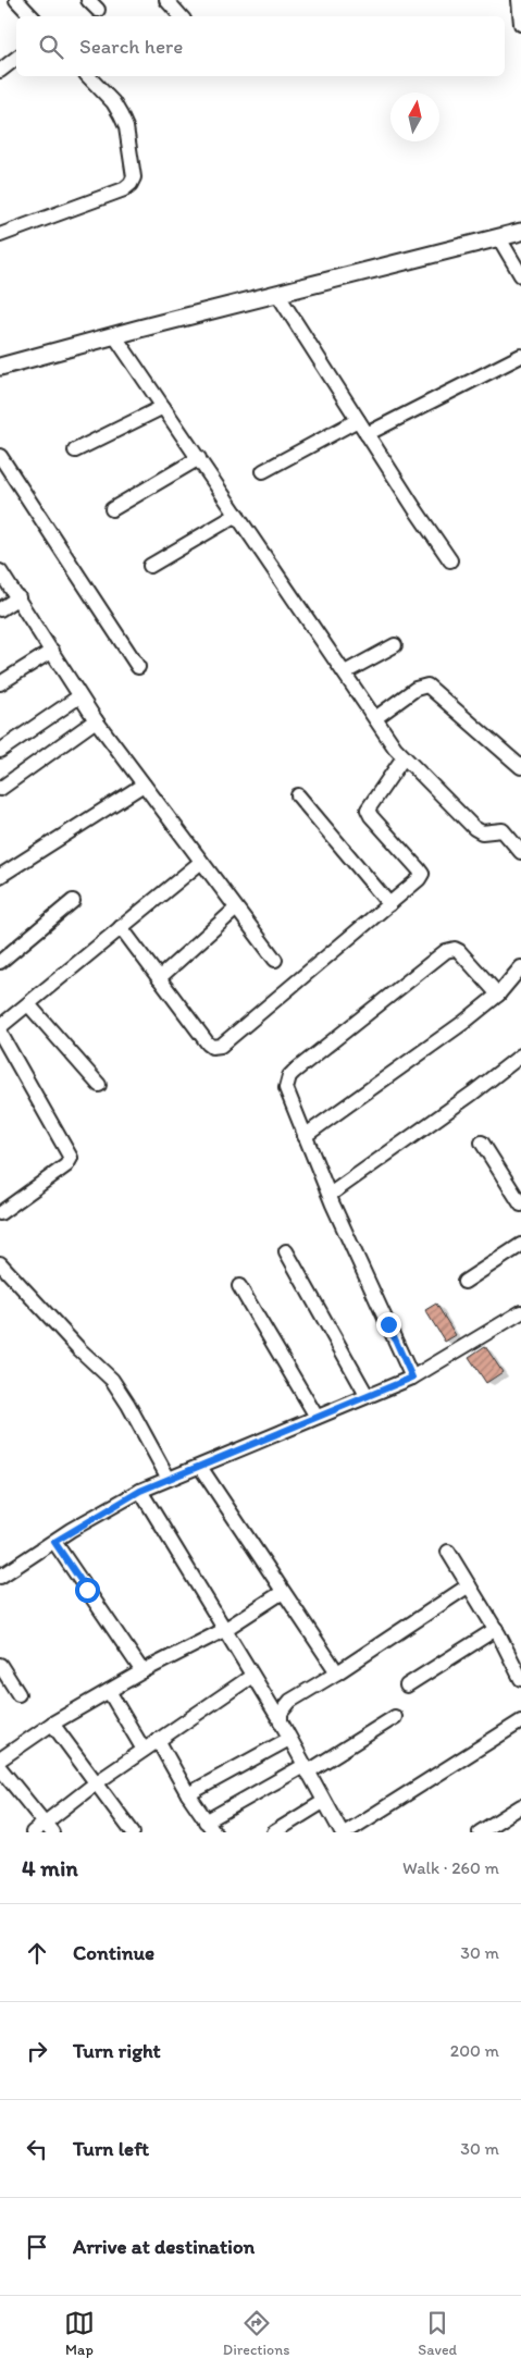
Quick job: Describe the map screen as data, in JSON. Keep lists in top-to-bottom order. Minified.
{"north":"top","page":{"search":"Search here","heading":["4 min","Walk · 260 m"],"list":[["Continue","30 m"],["Turn right","200 m"],["Turn left","30 m"],"Arrive at destination"],"nav":["Map","Directions","Saved"]}}
